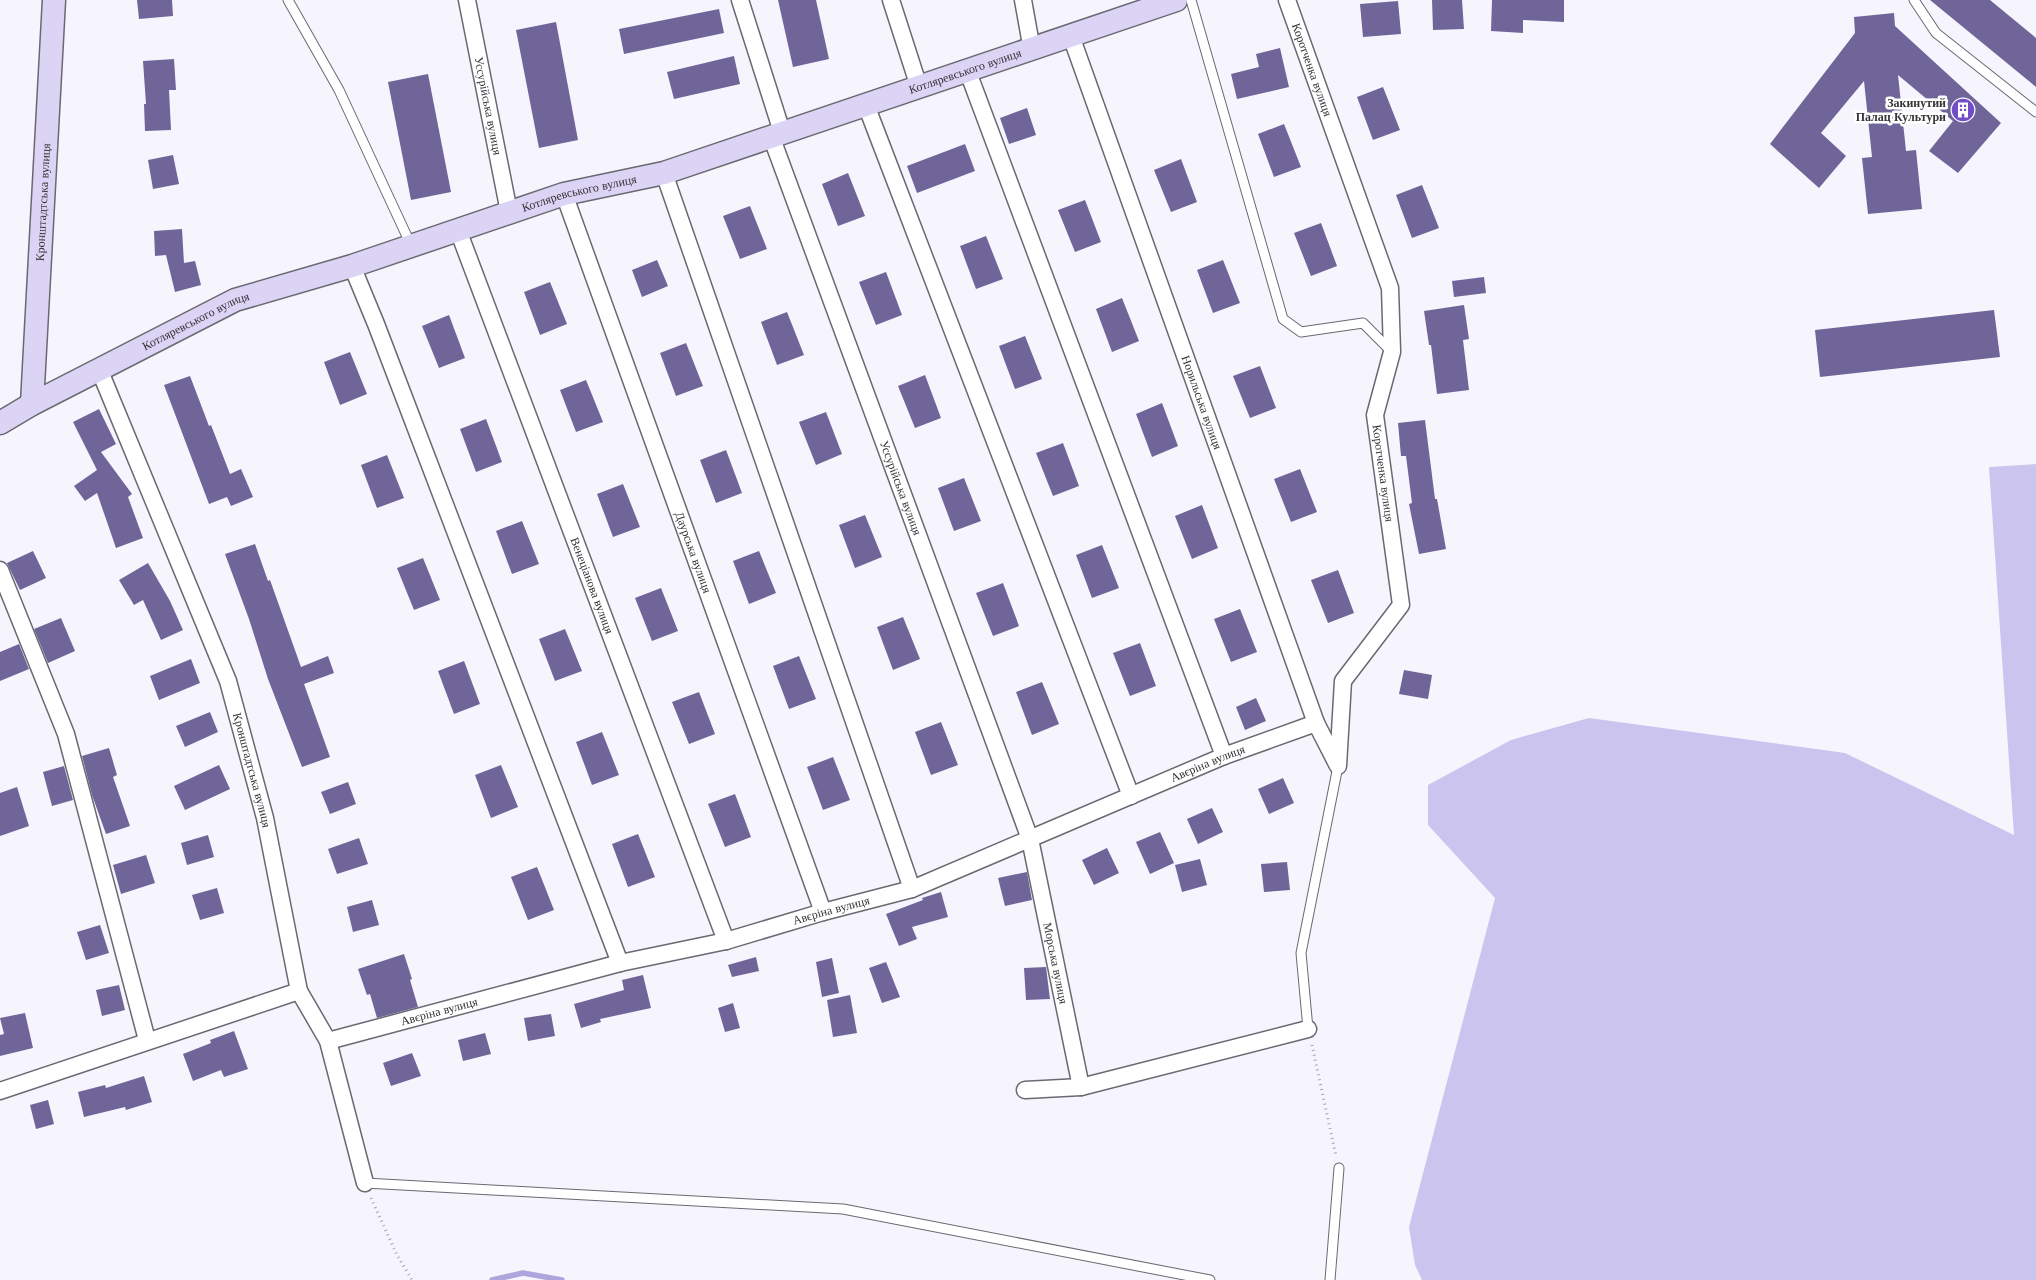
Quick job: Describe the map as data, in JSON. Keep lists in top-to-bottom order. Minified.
{"streets":{"street":["Коротченка вулиця","Котляревського вулиця","Уссурійська вулиця","Кронштадтська вулиця","Норильська вулиця","Даурська вулиця","Венеціанова вулиця","Авєріна вулиця","Морська вулиця"]},"crossings":[["Коротченка вулиця","Норильська вулиця"],["Котляревського вулиця","Уссурійська вулиця"],["Котляревського вулиця","Кронштадтська вулиця"],["Котляревського вулиця","Норильська вулиця"],["Котляревського вулиця","Даурська вулиця"],["Котляревського вулиця","Венеціанова вулиця"],["Уссурійська вулиця","Авєріна вулиця"],["Уссурійська вулиця","Морська вулиця"],["Кронштадтська вулиця","Авєріна вулиця"],["Норильська вулиця","Авєріна вулиця"],["Даурська вулиця","Авєріна вулиця"],["Венеціанова вулиця","Авєріна вулиця"],["Авєріна вулиця","Морська вулиця"]],"places":{"building":["Закинутий Палац Культури"]}}
